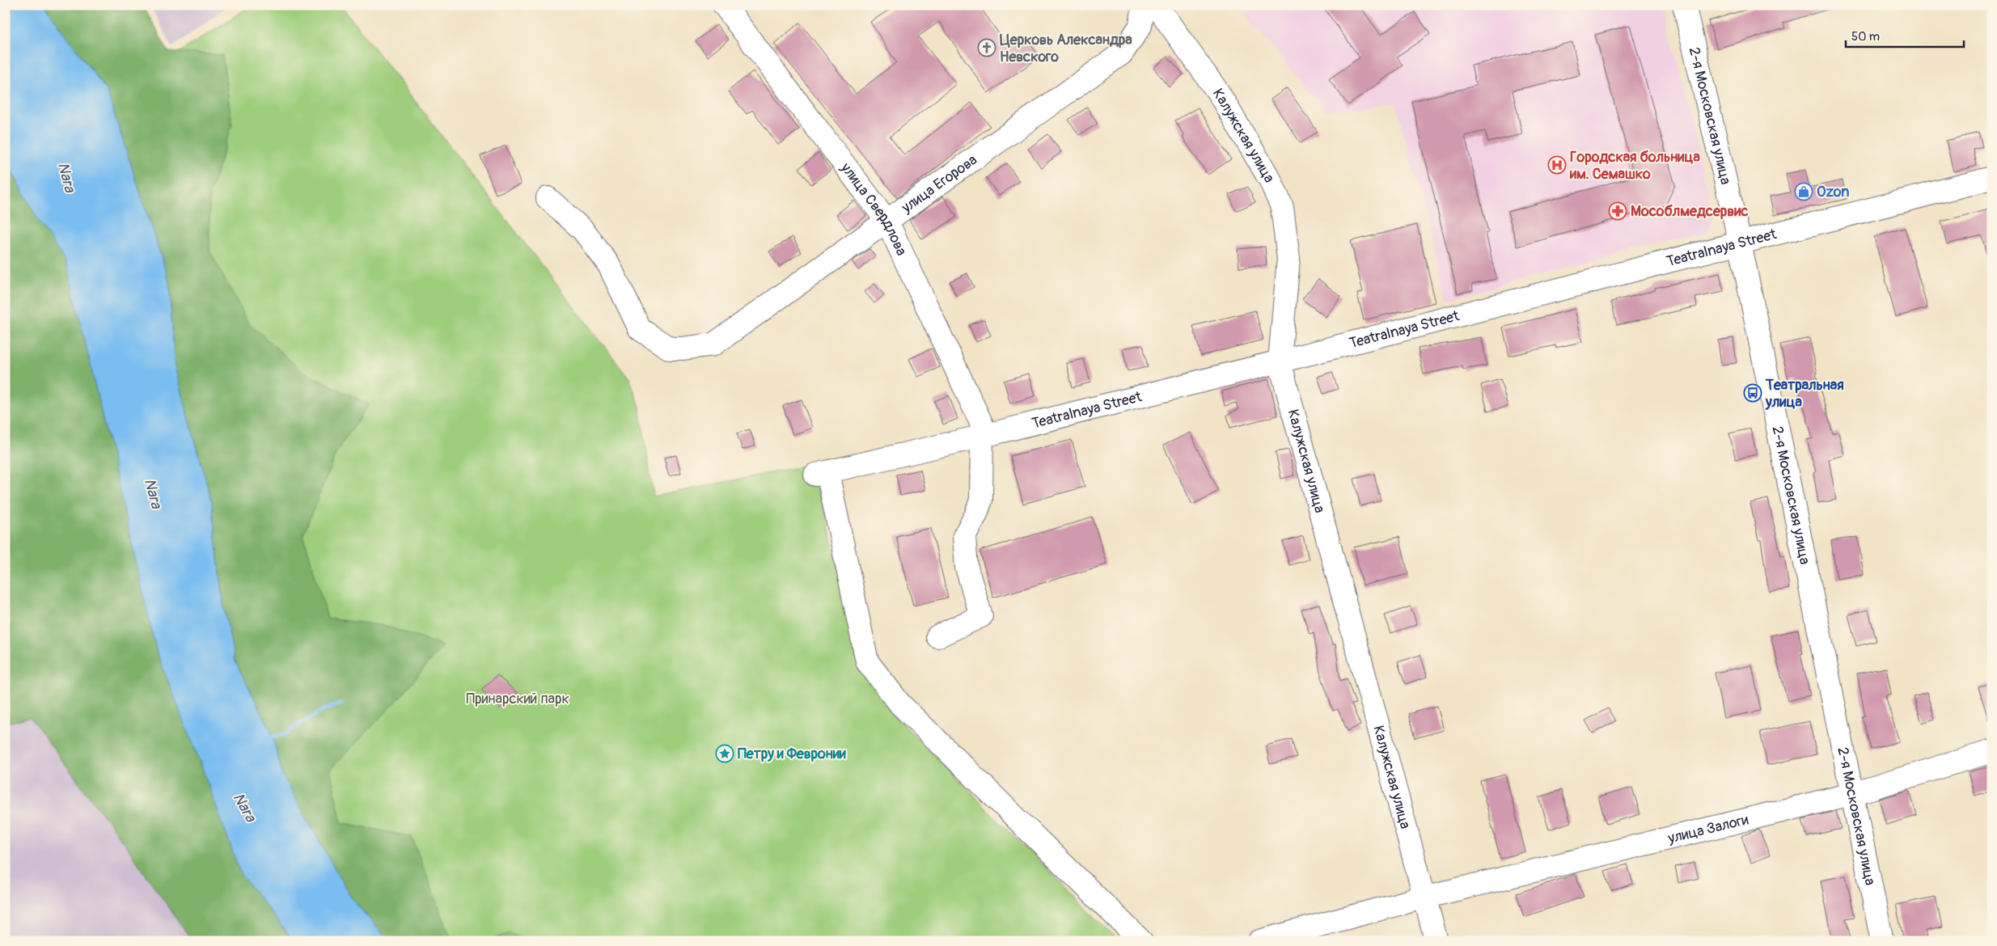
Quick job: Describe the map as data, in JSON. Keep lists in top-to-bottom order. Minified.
{"streets":{"street":["2-я Московская улица","Калужская улица","улица Егорова","улица Свердлова","Teatralnaya Street","улица Залоги"]},"crossings":[["2-я Московская улица","Teatralnaya Street"],["2-я Московская улица","улица Залоги"],["Калужская улица","Teatralnaya Street"],["Калужская улица","улица Залоги"],["улица Егорова","улица Свердлова"],["улица Свердлова","Teatralnaya Street"]],"water":["Nara"],"parks":["Принарский парк"],"places":{"church":["Церковь Александра Невского"],"hospital":["Городская больница им. Семашко"],"shop":["Ozon"],"pharmacy":["Мособлмедсервис"],"bus stop":["Театральная улица"],"place":["Петру и Февронии"]},"scale_bar":"50 m"}
